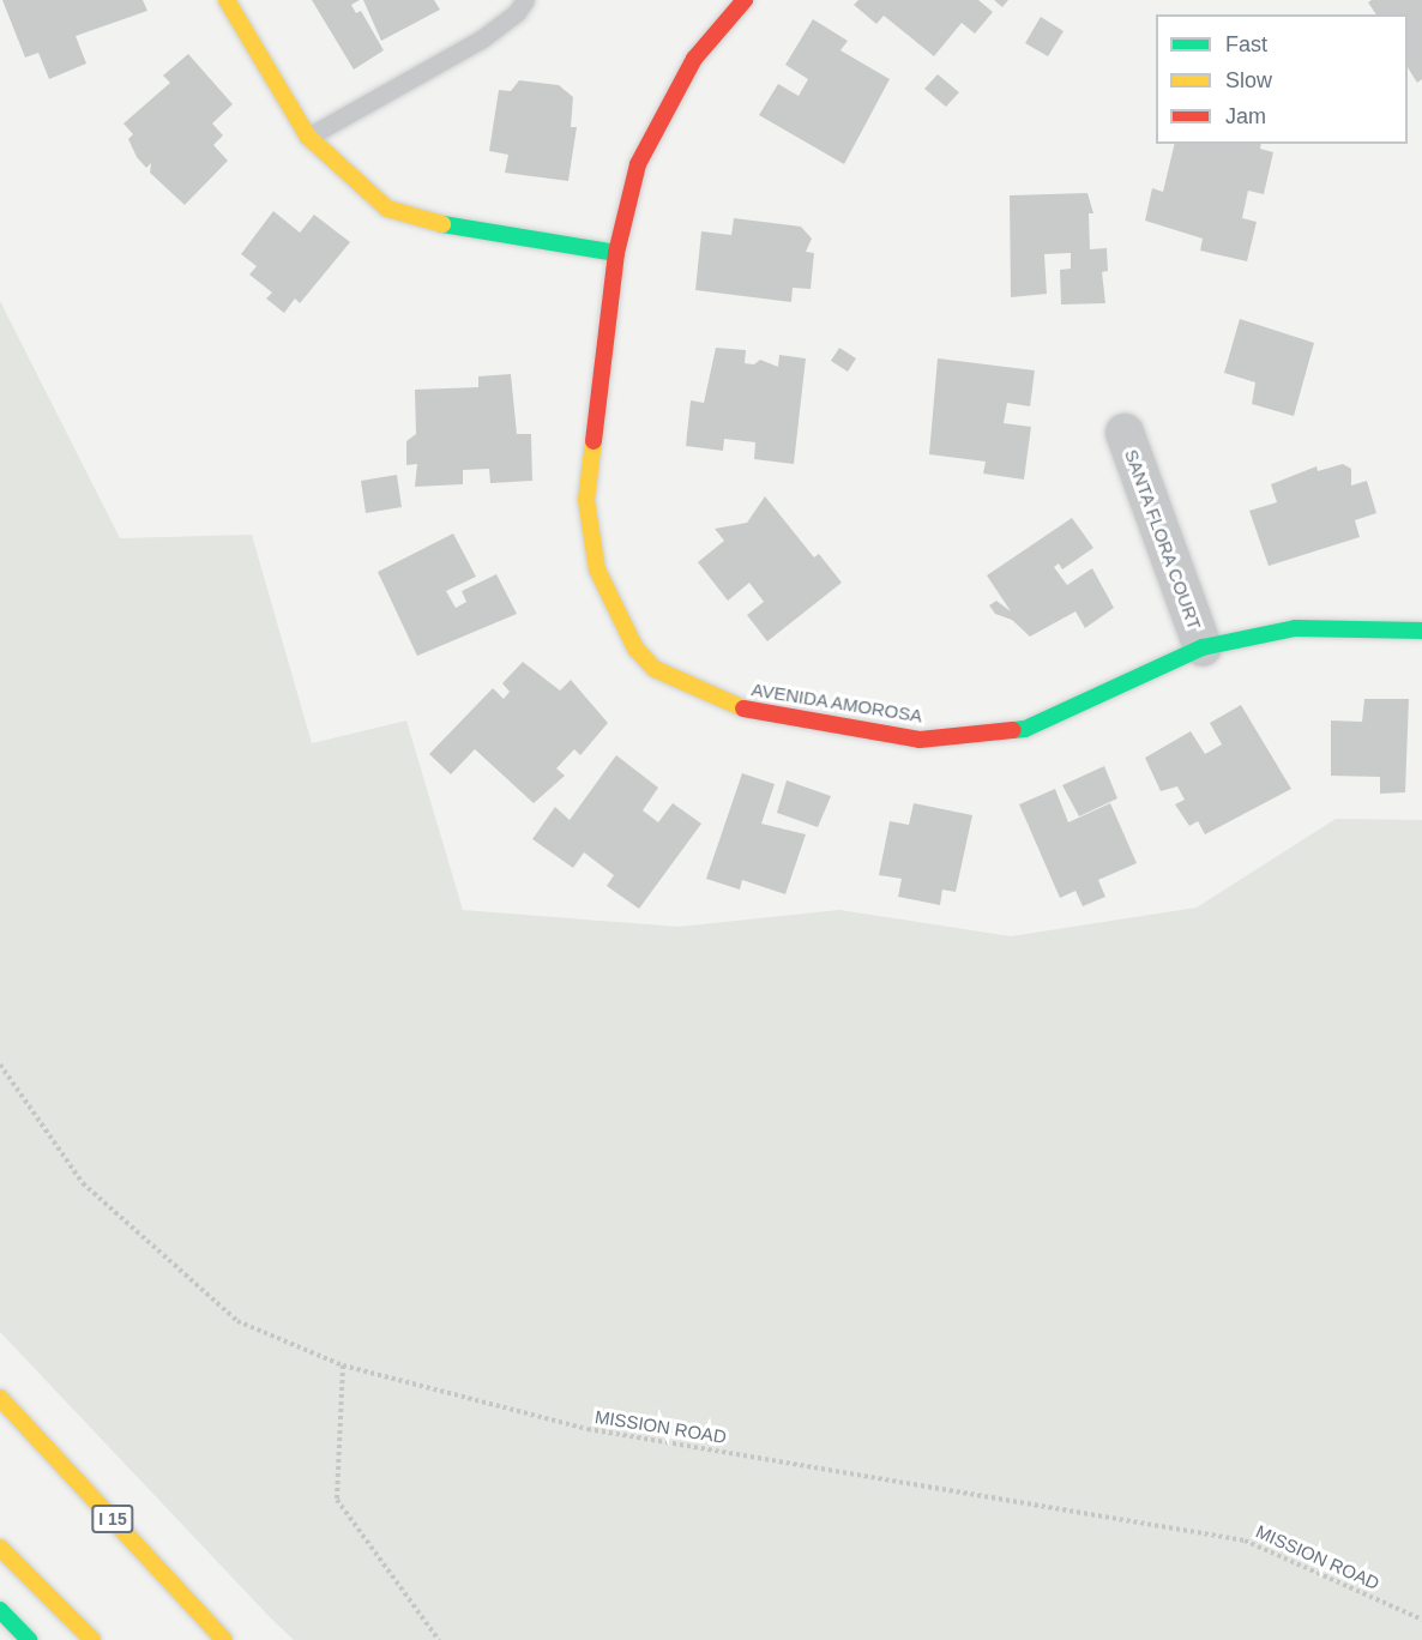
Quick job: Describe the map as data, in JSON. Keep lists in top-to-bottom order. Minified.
{"streets":{"main road":["AVENIDA AMOROSA","I 15"],"street":["SANTA FLORA COURT"],"path":["MISSION ROAD"]},"crossings":[["SANTA FLORA COURT","AVENIDA AMOROSA"]],"legend":["Fast","Slow","Jam"]}
